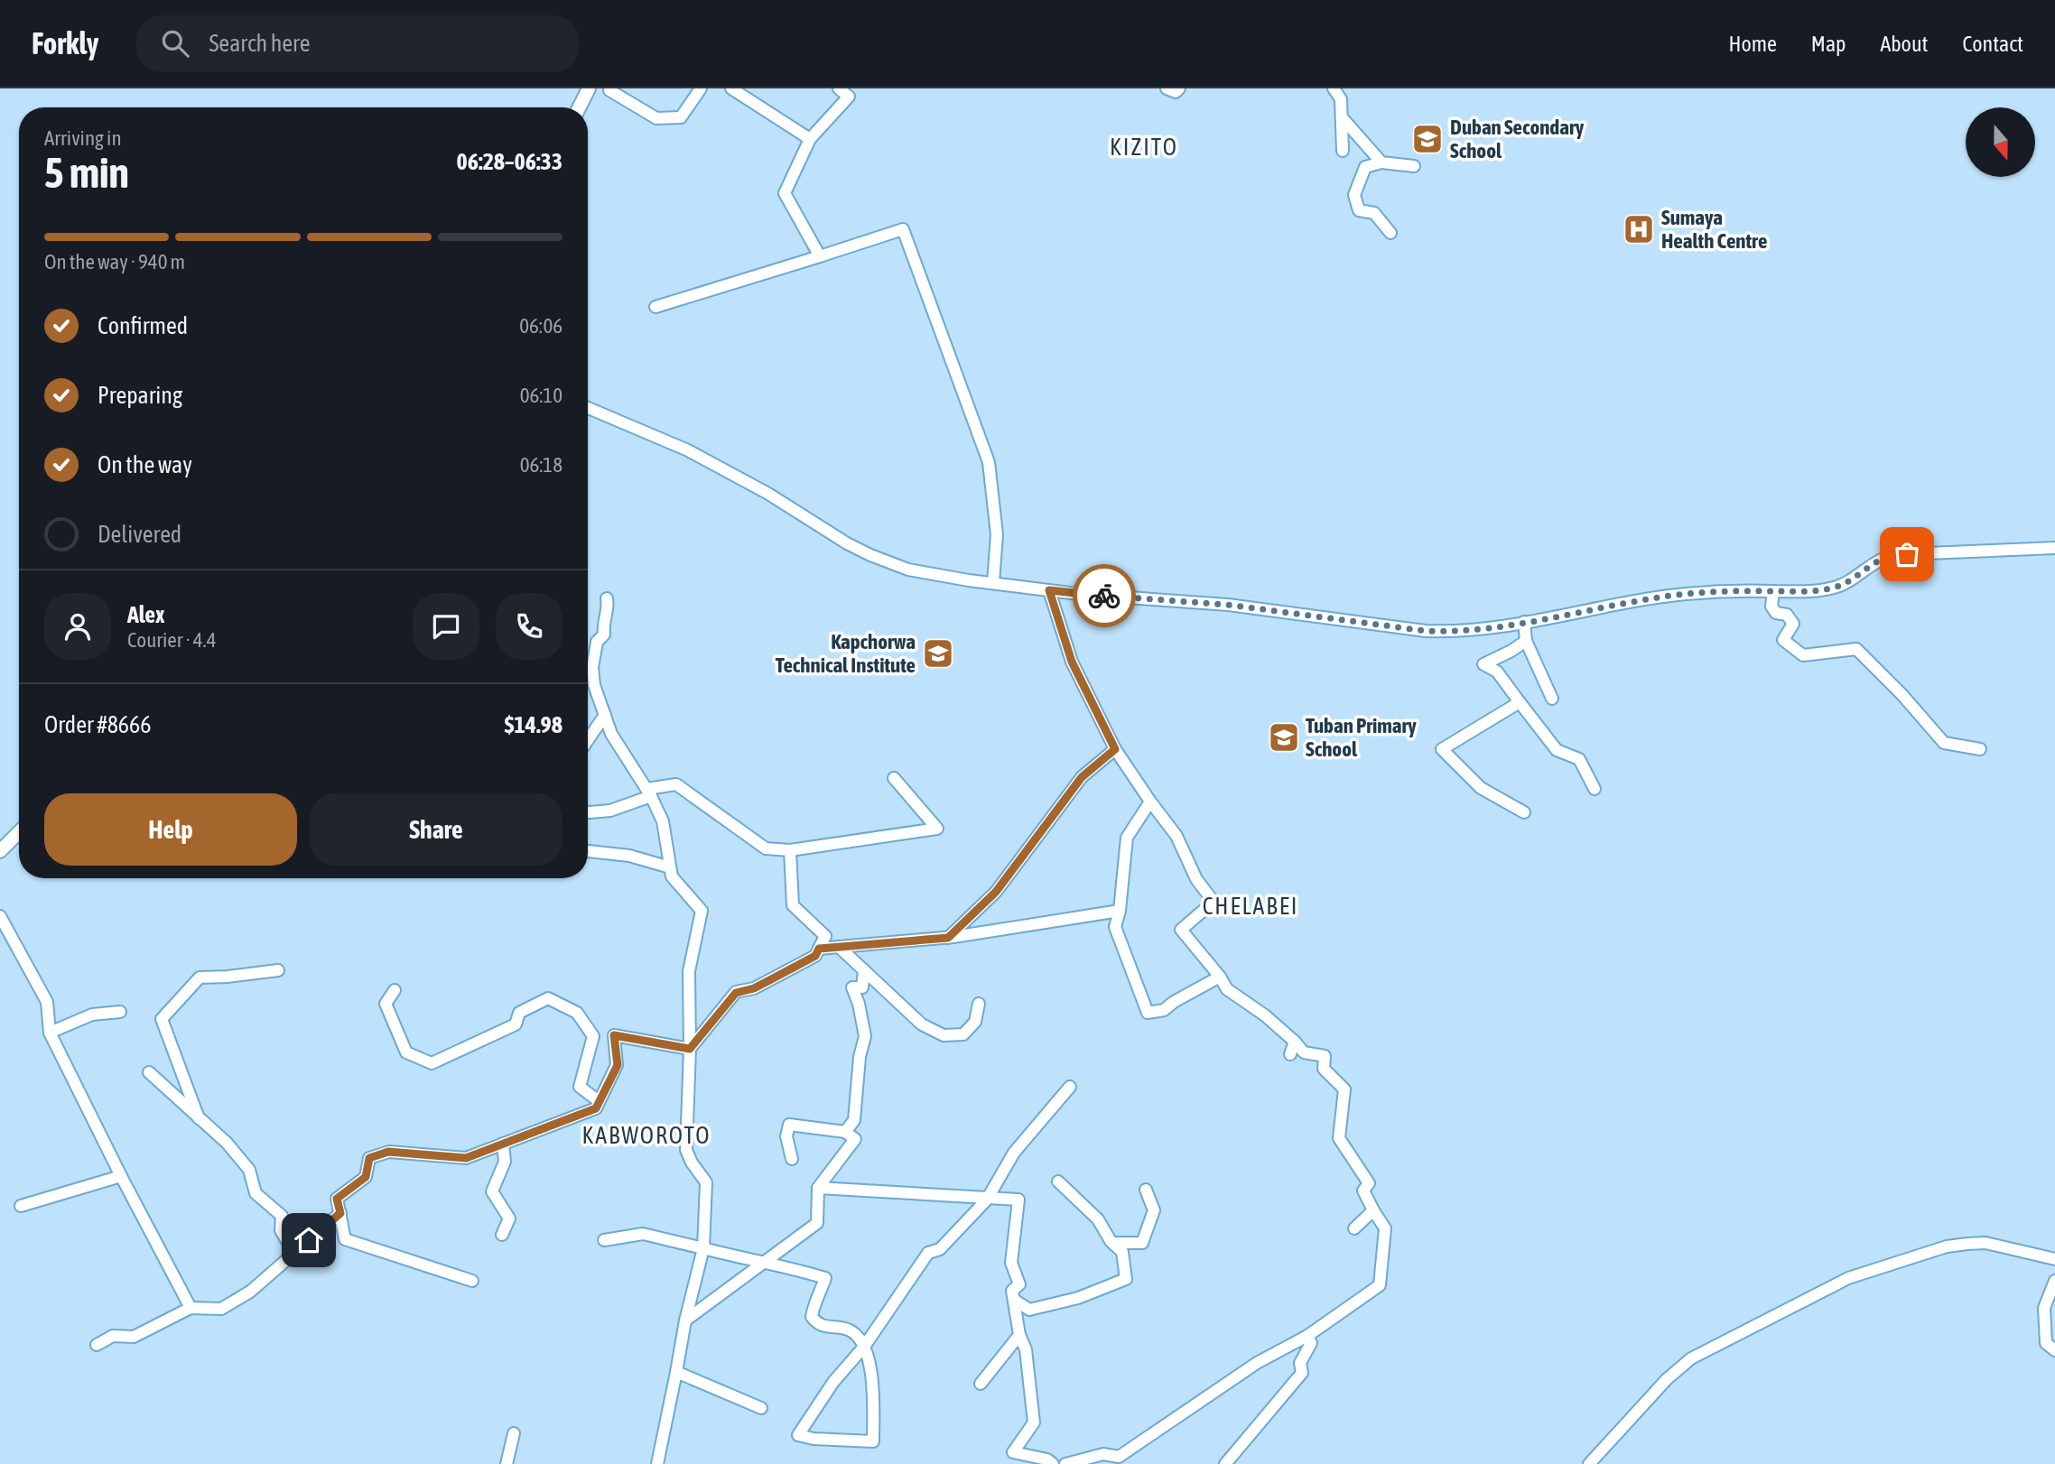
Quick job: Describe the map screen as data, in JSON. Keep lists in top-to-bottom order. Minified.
{"districts":["KIZITO","CHELABEI","KABWOROTO"],"places":{"school or university":["Duban Secondary School","Kapchorwa Technical Institute","Tuban Primary School"],"hospital":["Sumaya Health Centre"]},"north":"bottom","page":{"header":"Forkly","search":"Search here","nav":["Home","Map","About","Contact"],"heading":["5 min","Arriving in","06:28–06:33"],"panel":["Alex","Courier · 4.4","Order #8666","$14.98"],"bar":"On the way · 940 m","list":[["Confirmed","06:06"],["Preparing","06:10"],["On the way","06:18"],"Delivered"],"buttons":["Help","Share"]}}
